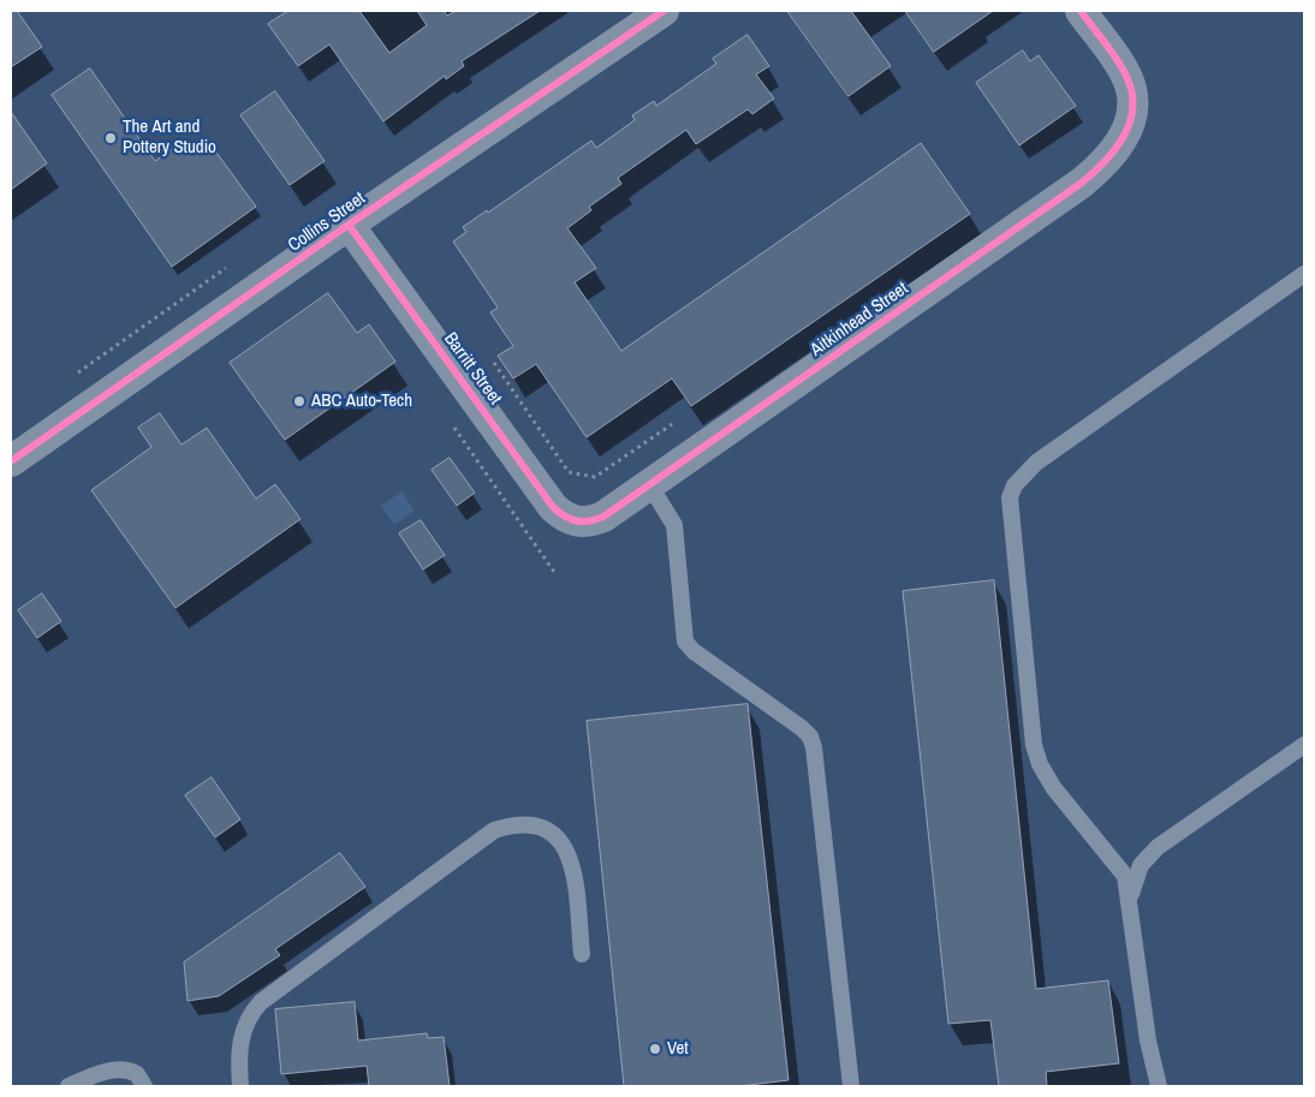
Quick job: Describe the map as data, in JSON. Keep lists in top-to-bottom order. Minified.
{"streets":{"street":["Collins Street","Aitkinhead Street","Barritt Street"]},"crossings":[["Collins Street","Barritt Street"],["Aitkinhead Street","Barritt Street"]],"places":["The Art and Pottery Studio","ABC Auto-Tech","Vet"]}
